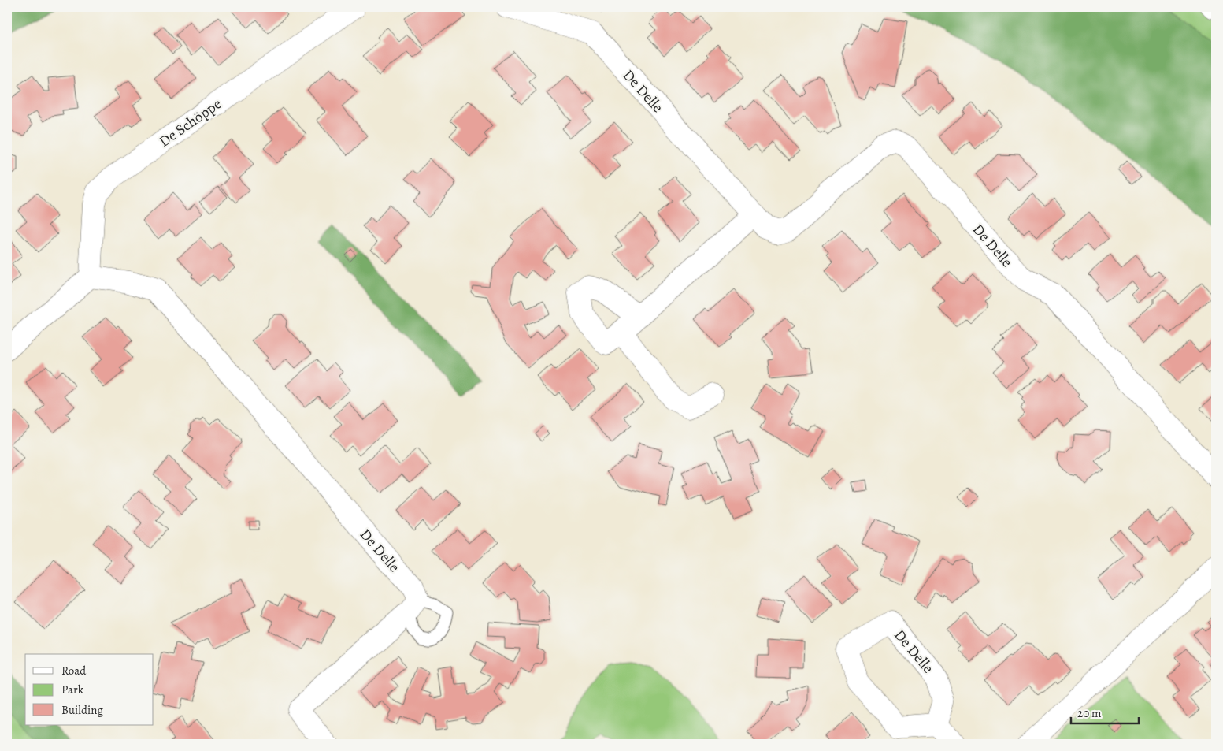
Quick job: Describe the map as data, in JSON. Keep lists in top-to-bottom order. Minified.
{"streets":{"street":["De Delle","De Schöppe"]},"crossings":[["De Delle","De Schöppe"]],"legend":["Road","Park","Building"],"scale_bar":"20 m"}
